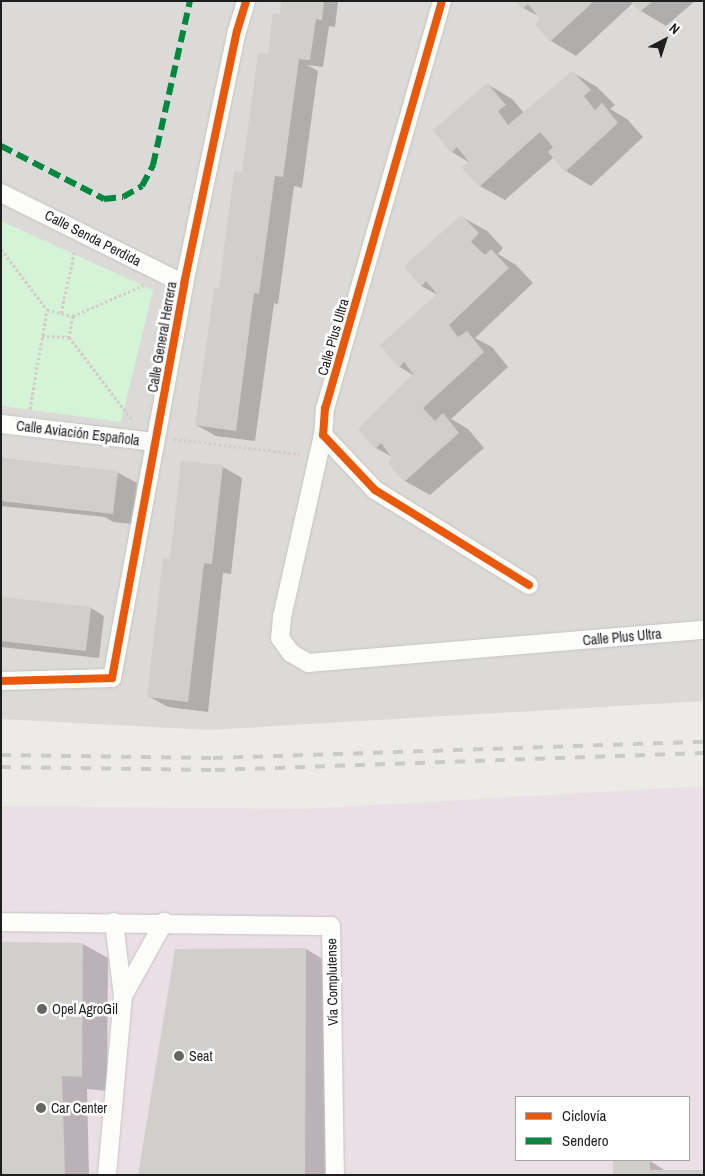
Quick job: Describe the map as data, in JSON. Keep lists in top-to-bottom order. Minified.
{"streets":{"street":["Calle Senda Perdida","Calle General Herrera","Calle Plus Ultra","Calle Aviación Española","Vía Complutense"]},"crossings":[["Calle Senda Perdida","Calle General Herrera"],["Calle General Herrera","Calle Aviación Española"]],"places":["Opel AgroGil","Seat","Car Center"],"legend":["Ciclovía","Sendero"],"north":"top right"}
